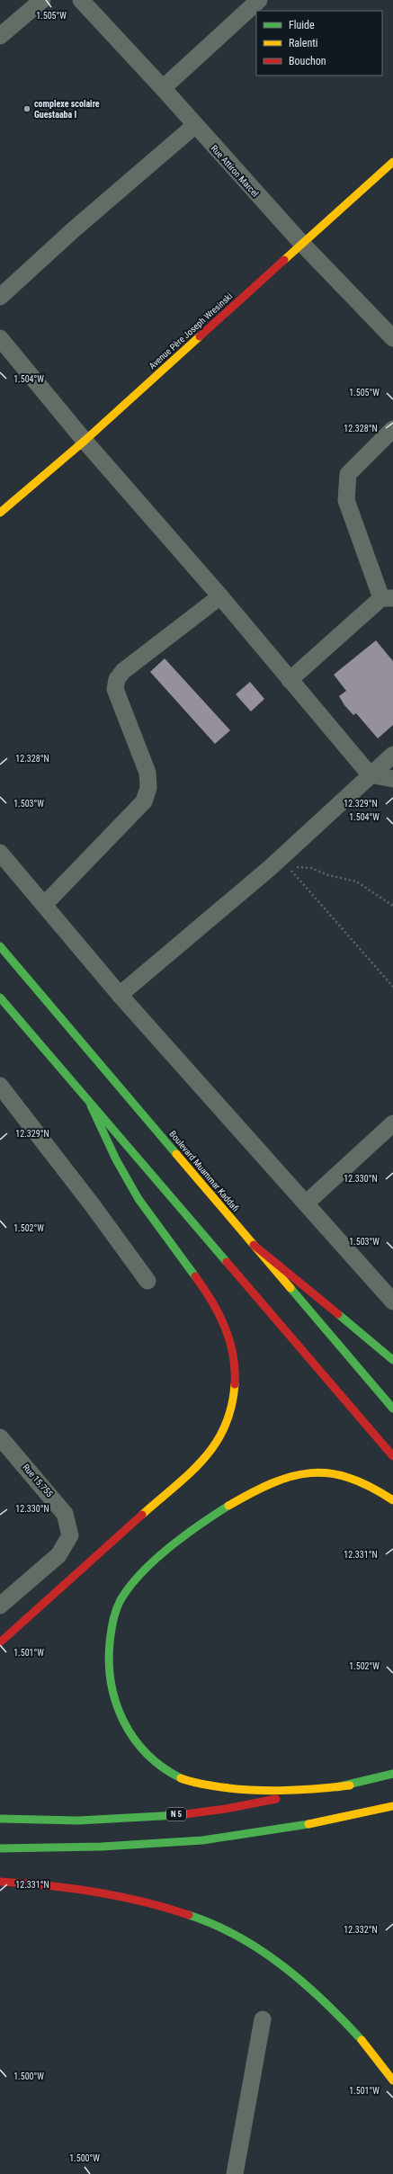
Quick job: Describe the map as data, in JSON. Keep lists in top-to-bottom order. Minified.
{"streets":{"main road":["Avenue Père Joseph Wresinski","Boulevard Muammar Kaddafi","N 5"],"street":["Rue Attiron Marcel","Rue 15.755"]},"crossings":[["Rue Attiron Marcel","Avenue Père Joseph Wresinski"]],"places":["complexe scolaire Guestaaba I"],"legend":["Fluide","Ralenti","Bouchon"],"coordinates":["1.505°W","1.504°W","12.328°N","1.503°W","12.329°N","12.330°N","1.502°W","12.331°N","1.501°W","12.332°N","1.500°W"]}
